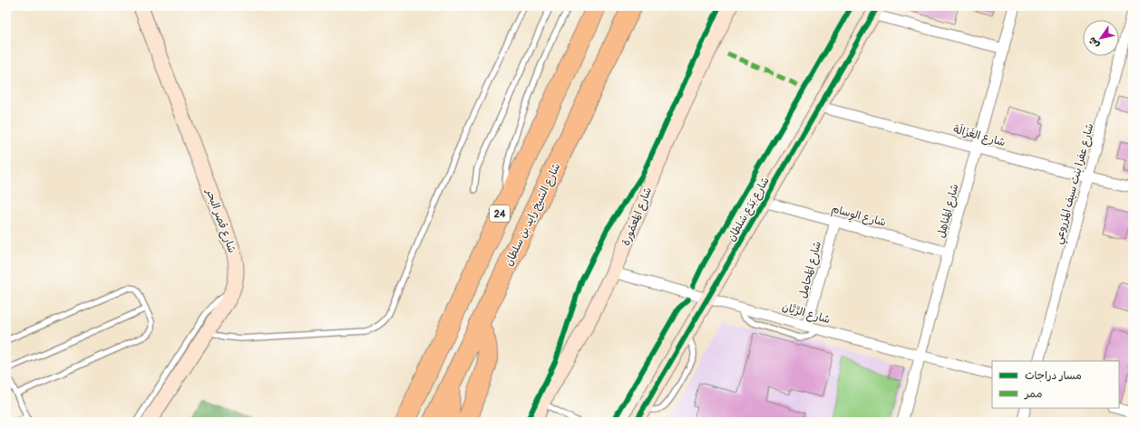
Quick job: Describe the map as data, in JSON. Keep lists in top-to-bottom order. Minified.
{"streets":{"highway":["24","شارع الشيخ زايد بن سلطان"],"street":["شارع الغَزَالَة","شارع عفرا بنت سيف المزروعي","شارع بَدَع سُلطان","شارع المَناهِل","شارع الوِسام","شارع المَعمُورة","شارع قصر البحر","شارع المَحامِل","شارع الرَّيَّان"]},"crossings":[["شارع الغَزَالَة","شارع عفرا بنت سيف المزروعي"],["شارع الغَزَالَة","شارع بَدَع سُلطان"],["شارع الغَزَالَة","شارع المَناهِل"],["شارع بَدَع سُلطان","شارع الوِسام"],["شارع بَدَع سُلطان","شارع الرَّيَّان"],["شارع المَناهِل","شارع الوِسام"],["شارع المَناهِل","شارع الرَّيَّان"],["شارع الوِسام","شارع المَحامِل"],["شارع المَعمُورة","شارع الرَّيَّان"],["شارع المَحامِل","شارع الرَّيَّان"]],"legend":["مسار دراجات","ممر"],"north":"bottom left"}
